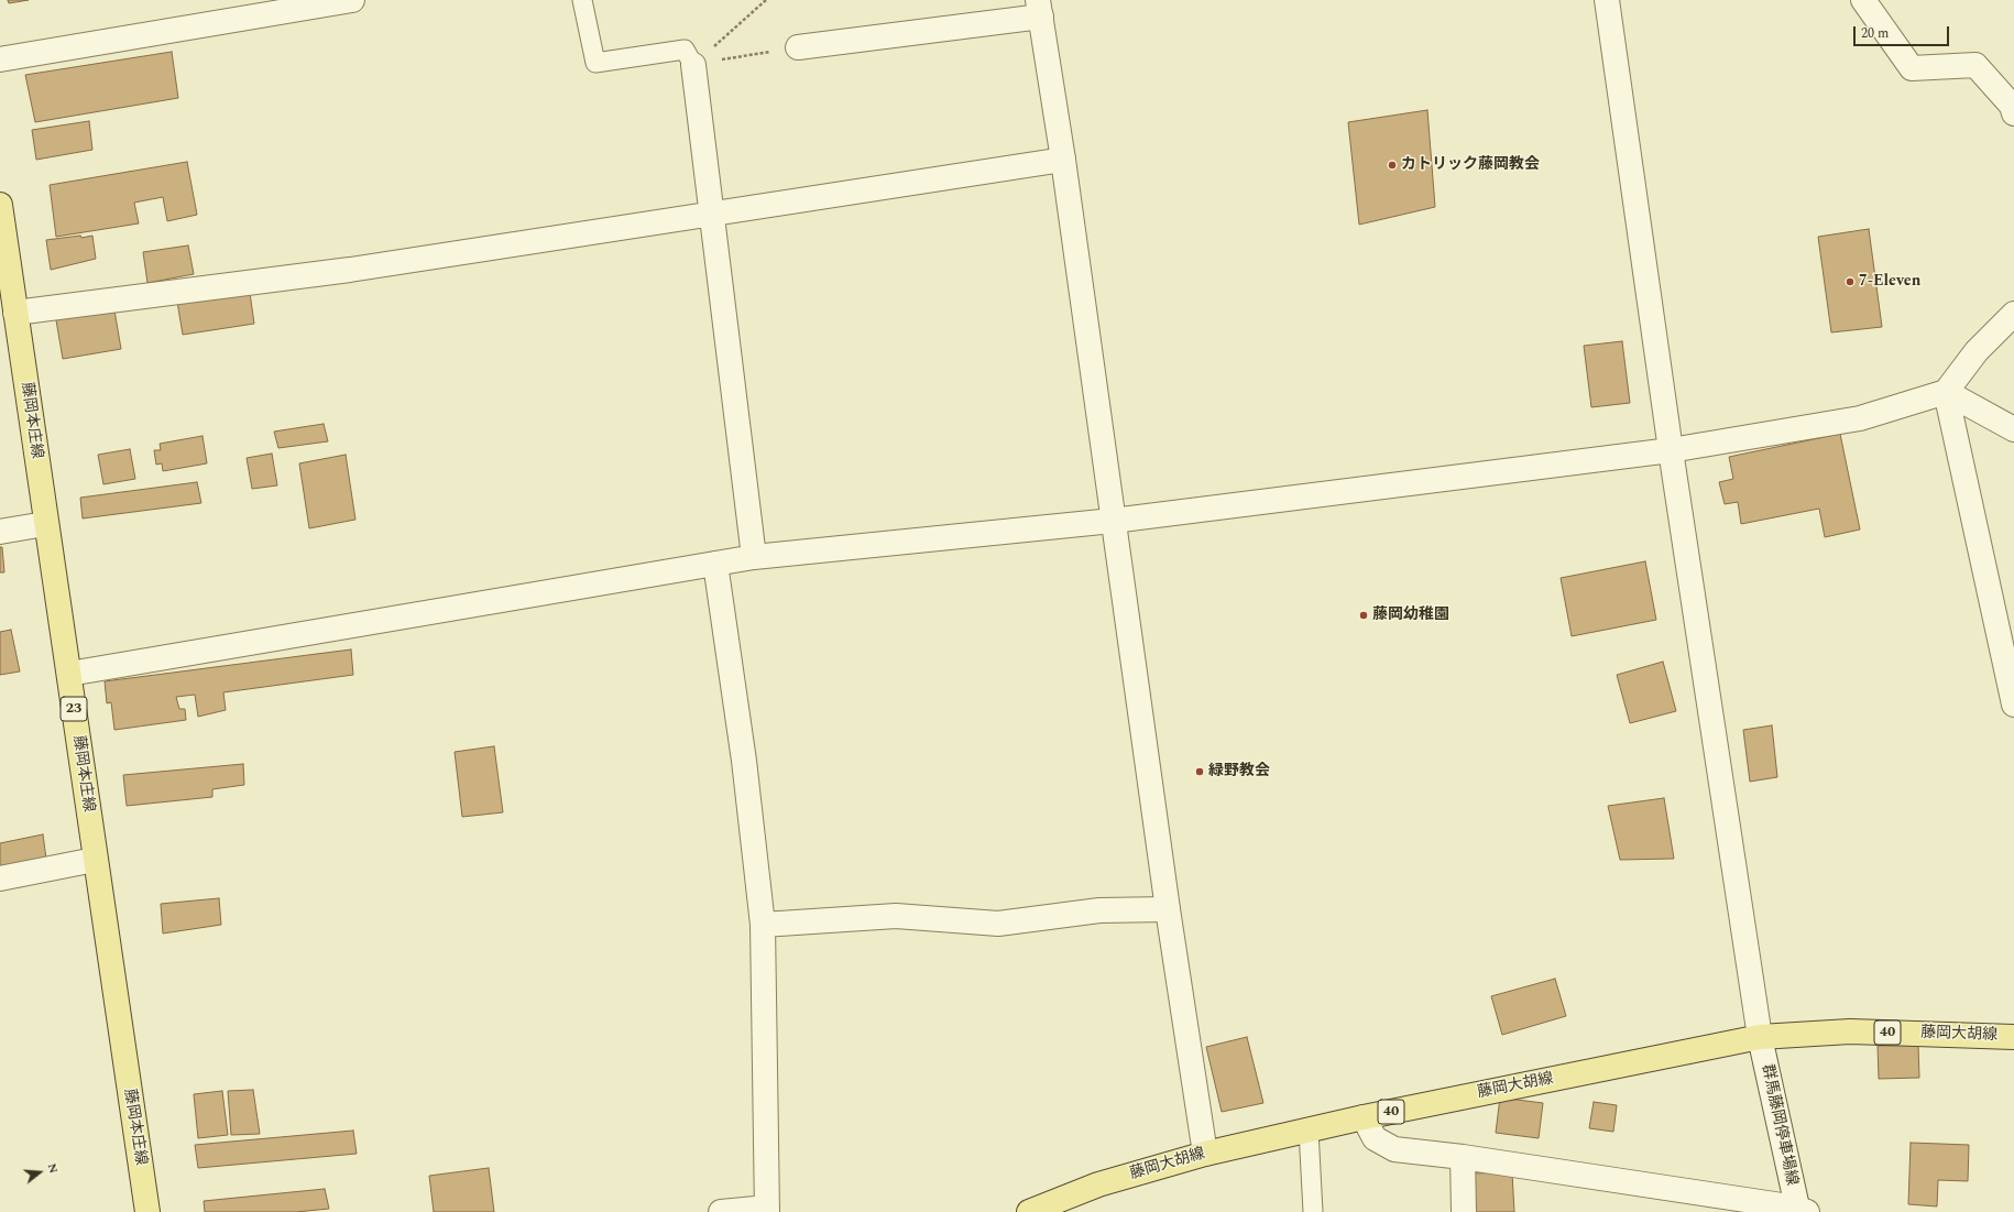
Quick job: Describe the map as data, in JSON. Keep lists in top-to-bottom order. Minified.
{"streets":{"main road":["藤岡本庄線","23","40","藤岡大胡線"],"street":["群馬藤岡停車場線"]},"crossings":[["藤岡大胡線","群馬藤岡停車場線"]],"places":["カトリック藤岡教会","7-Eleven","藤岡幼稚園","緑野教会"],"scale_bar":"20 m","north":"right"}
